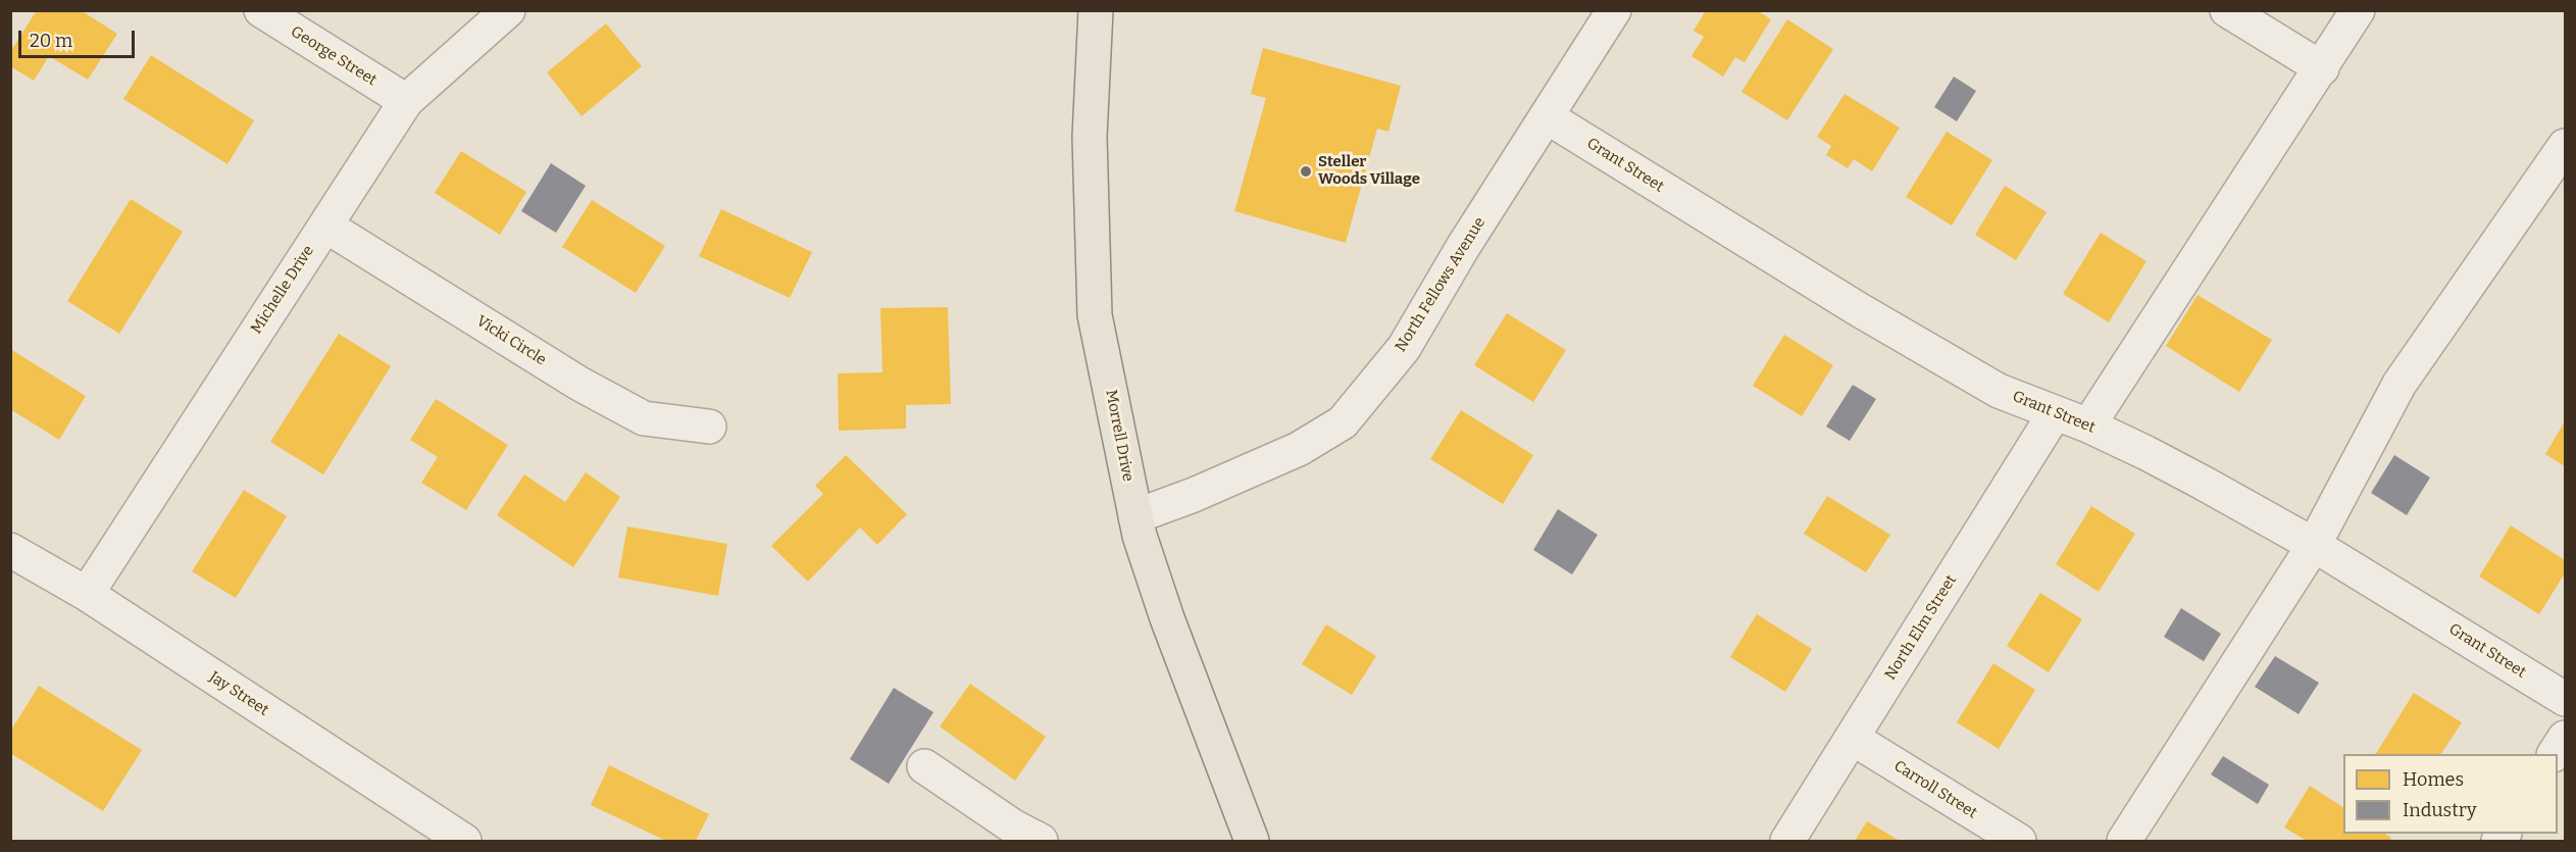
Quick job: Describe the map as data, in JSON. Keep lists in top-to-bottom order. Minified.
{"streets":{"main road":["Morrell Drive"],"street":["George Street","Grant Street","North Fellows Avenue","Michelle Drive","Vicki Circle","North Elm Street","Jay Street","Carroll Street"]},"crossings":[["George Street","Michelle Drive"],["Grant Street","North Fellows Avenue"],["Grant Street","North Elm Street"],["North Fellows Avenue","Morrell Drive"],["Michelle Drive","Vicki Circle"],["Michelle Drive","Jay Street"],["North Elm Street","Carroll Street"]],"places":["Steller Woods Village"],"legend":["Homes","Industry"],"scale_bar":"20 m"}
